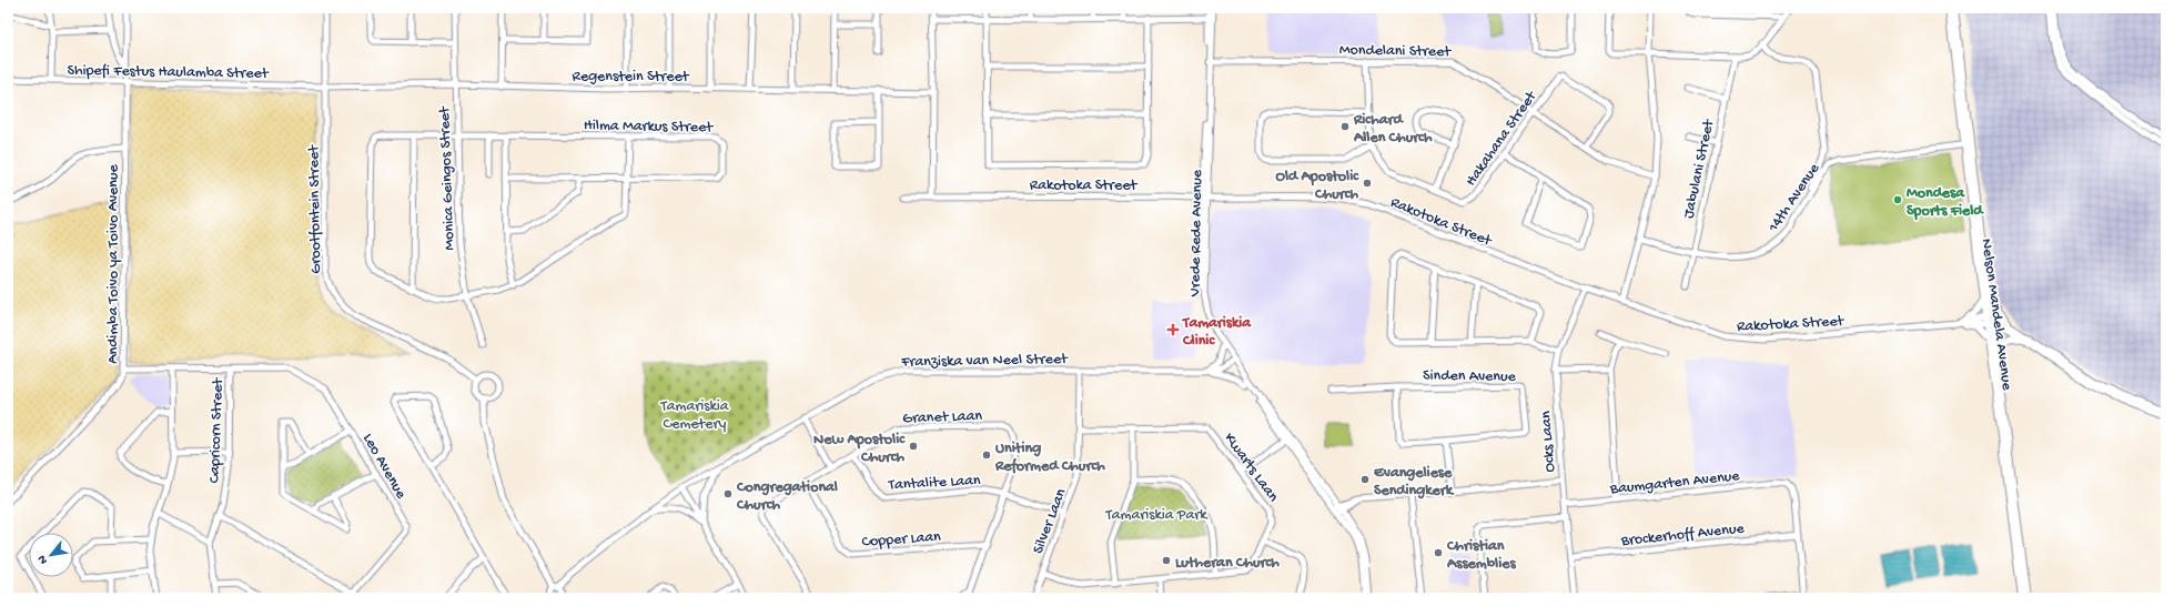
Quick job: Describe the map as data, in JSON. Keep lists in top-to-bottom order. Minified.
{"streets":{"main road":["Nelson Mandela Avenue"],"street":["Mondelani Street","Shipefi Festus Haulamba Street","Regenstein Street","Hilma Markus Street","Hakahana Street","Jabulani Street","Monica Geingos Street","Rakotoka Street","14th Avenue","Grootfontein Street","Vrede Rede Avenue","Andimba Toivo ya Toivo Avenue","Franziska van Neel Street","Sinden Avenue","Granet Laan","Capricorn Street","Ocks Laan","Leo Avenue","Kwarts Laan","Tantalite Laan","Baumgarten Avenue","Silver Laan","Brockerhoff Avenue","Copper Laan"]},"crossings":[["Mondelani Street","Hakahana Street"],["Mondelani Street","Vrede Rede Avenue"],["Shipefi Festus Haulamba Street","Regenstein Street"],["Shipefi Festus Haulamba Street","Grootfontein Street"],["Shipefi Festus Haulamba Street","Andimba Toivo ya Toivo Avenue"],["Regenstein Street","Monica Geingos Street"],["Regenstein Street","Grootfontein Street"],["Hilma Markus Street","Monica Geingos Street"],["Jabulani Street","14th Avenue"],["Rakotoka Street","Vrede Rede Avenue"],["Rakotoka Street","Nelson Mandela Avenue"],["Rakotoka Street","Ocks Laan"],["14th Avenue","Nelson Mandela Avenue"],["Vrede Rede Avenue","Franziska van Neel Street"],["Andimba Toivo ya Toivo Avenue","Leo Avenue"],["Franziska van Neel Street","Silver Laan"],["Granet Laan","Tantalite Laan"],["Granet Laan","Copper Laan"],["Capricorn Street","Leo Avenue"],["Ocks Laan","Baumgarten Avenue"],["Ocks Laan","Brockerhoff Avenue"],["Kwarts Laan","Silver Laan"],["Tantalite Laan","Silver Laan"],["Baumgarten Avenue","Brockerhoff Avenue"]],"parks":["Tamariskia Cemetery","Tamariskia Park"],"places":{"other":["Richard Allen Church","Old Apostolic Church","Mondesa Sports Field","New Apostolic Church","Uniting Reformed Church","Evangeliese Sendingkerk","Congregational Church","Christian Assemblies","Lutheran Church"],"health":["Tamariskia Clinic"]},"north":"bottom left"}
